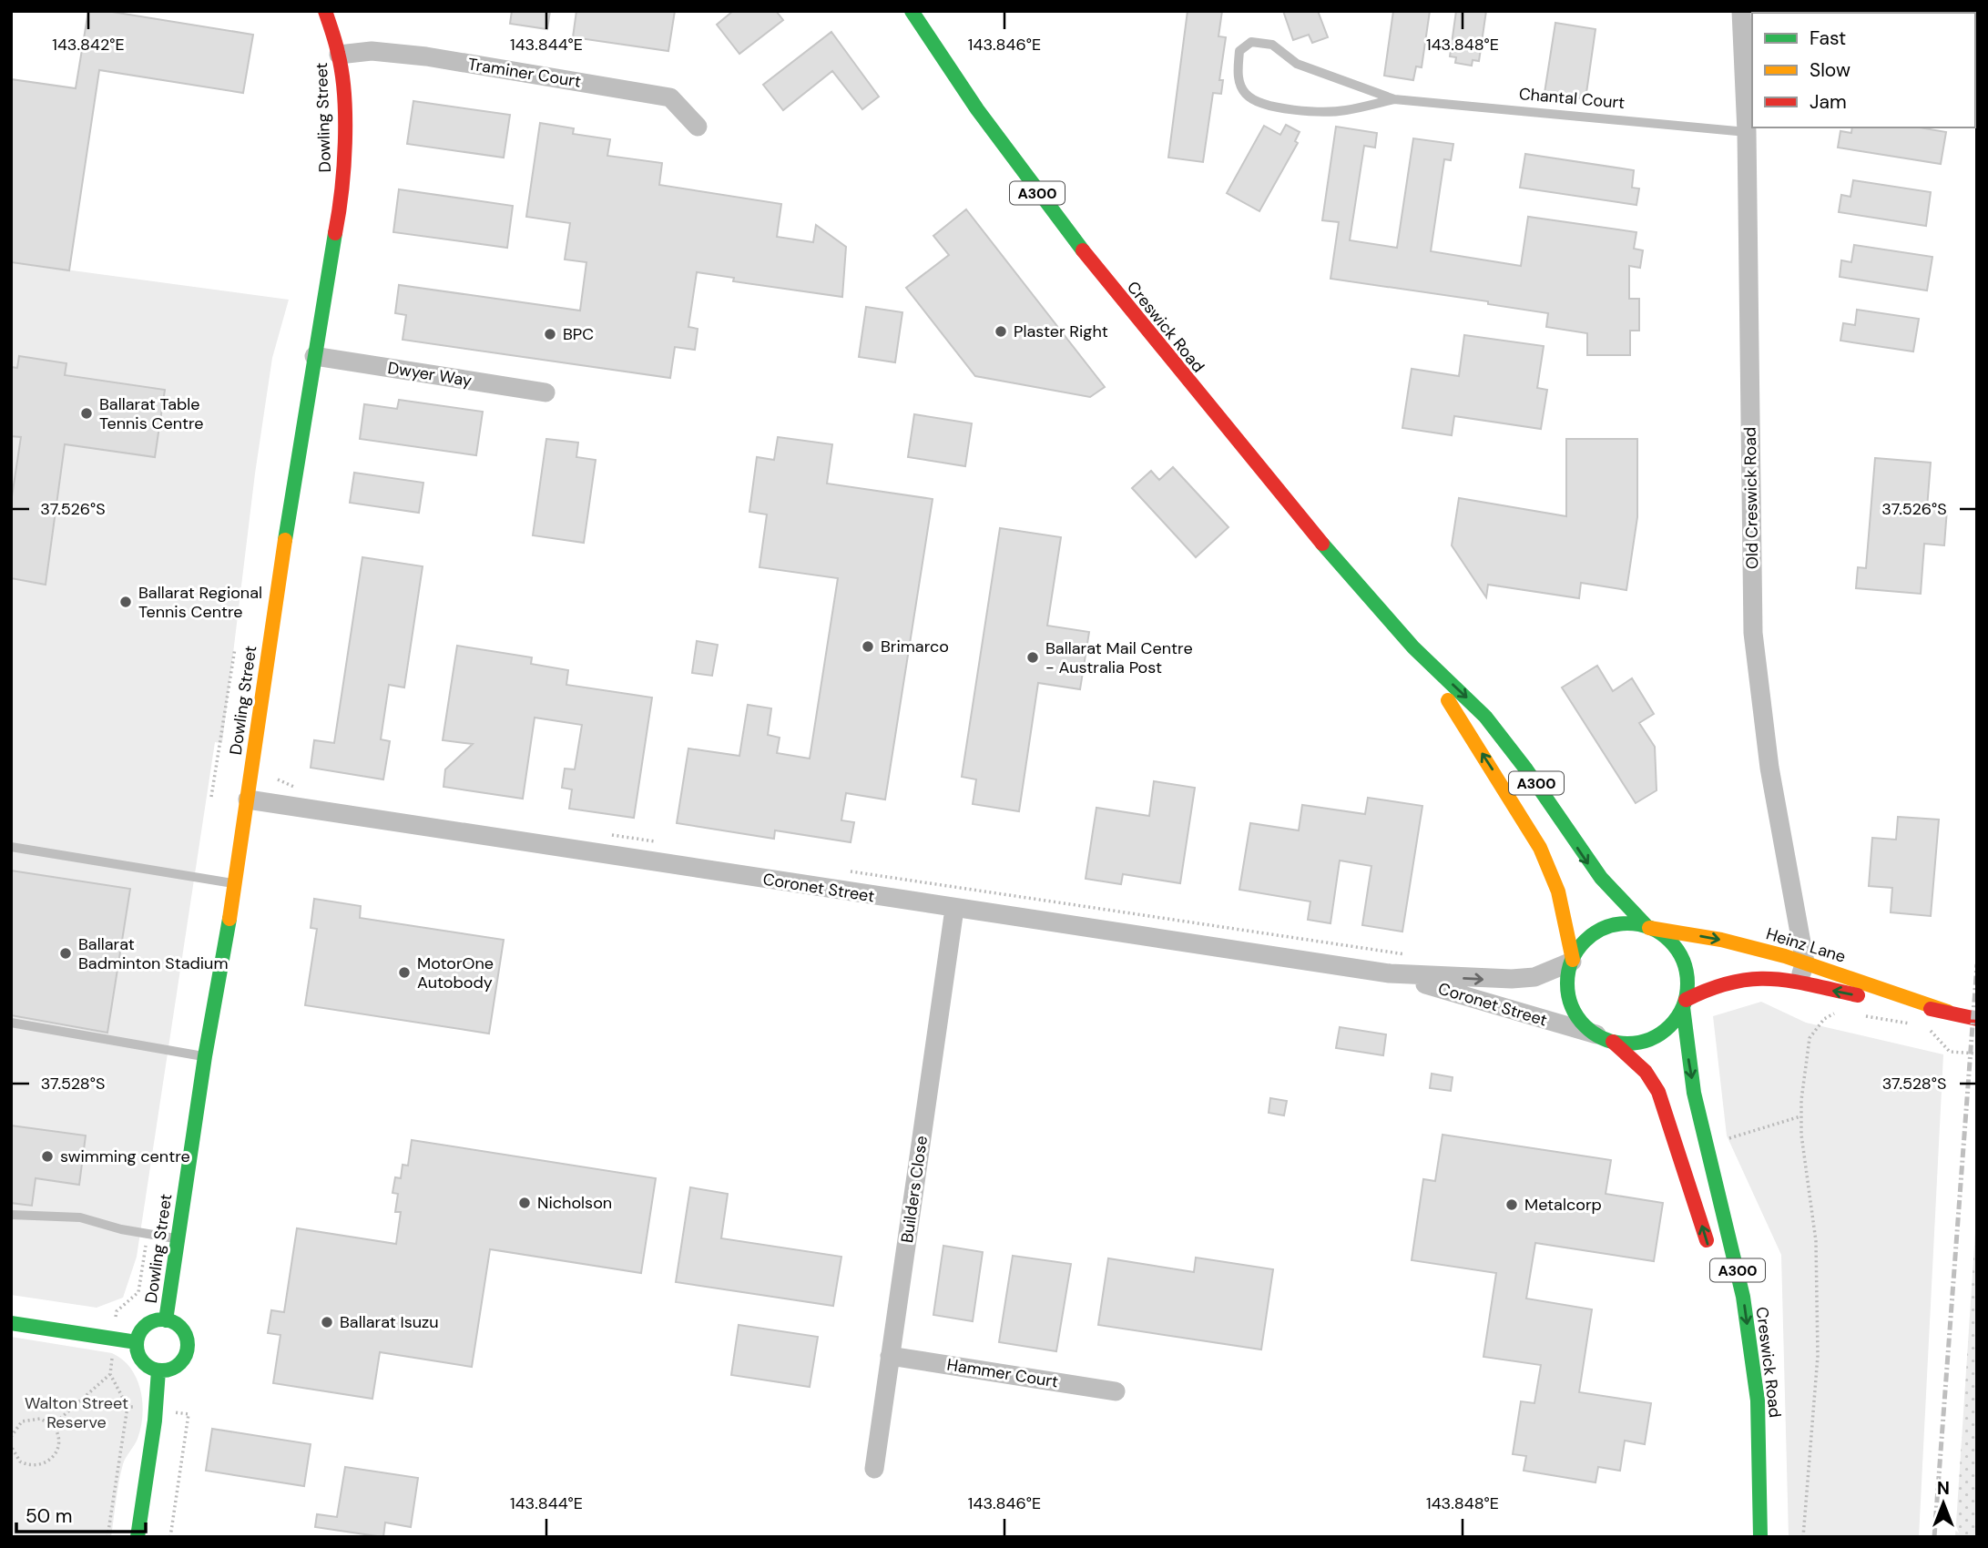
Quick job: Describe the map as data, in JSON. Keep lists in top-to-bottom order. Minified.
{"streets":{"main road":["Dowling Street","A300","Creswick Road","Heinz Lane"],"street":["Traminer Court","Dwyer Way","Old Creswick Road","Coronet Street","Builders Close","Hammer Court"],"lane":["Chantal Court"]},"crossings":[["Traminer Court","Dowling Street"],["Chantal Court","Old Creswick Road"],["Dowling Street","Dwyer Way"],["Dowling Street","Coronet Street"],["A300","Creswick Road"],["A300","Coronet Street"],["A300","Heinz Lane"],["Creswick Road","Coronet Street"],["Creswick Road","Heinz Lane"],["Old Creswick Road","Heinz Lane"],["Coronet Street","Heinz Lane"],["Coronet Street","Builders Close"],["Builders Close","Hammer Court"]],"parks":["Walton Street Reserve"],"places":["Plaster Right","BPC","Ballarat Table Tennis Centre","Ballarat Regional Tennis Centre","Brimarco","Ballarat Mail Centre - Australia Post","Ballarat Badminton Stadium","MotorOne Autobody","swimming centre","Nicholson","Metalcorp","Ballarat Isuzu"],"legend":["Fast","Slow","Jam"],"scale_bar":"50 m","north":"top","coordinates":["143.842°E","143.844°E","143.846°E","143.848°E","37.526°S","37.528°S"]}
